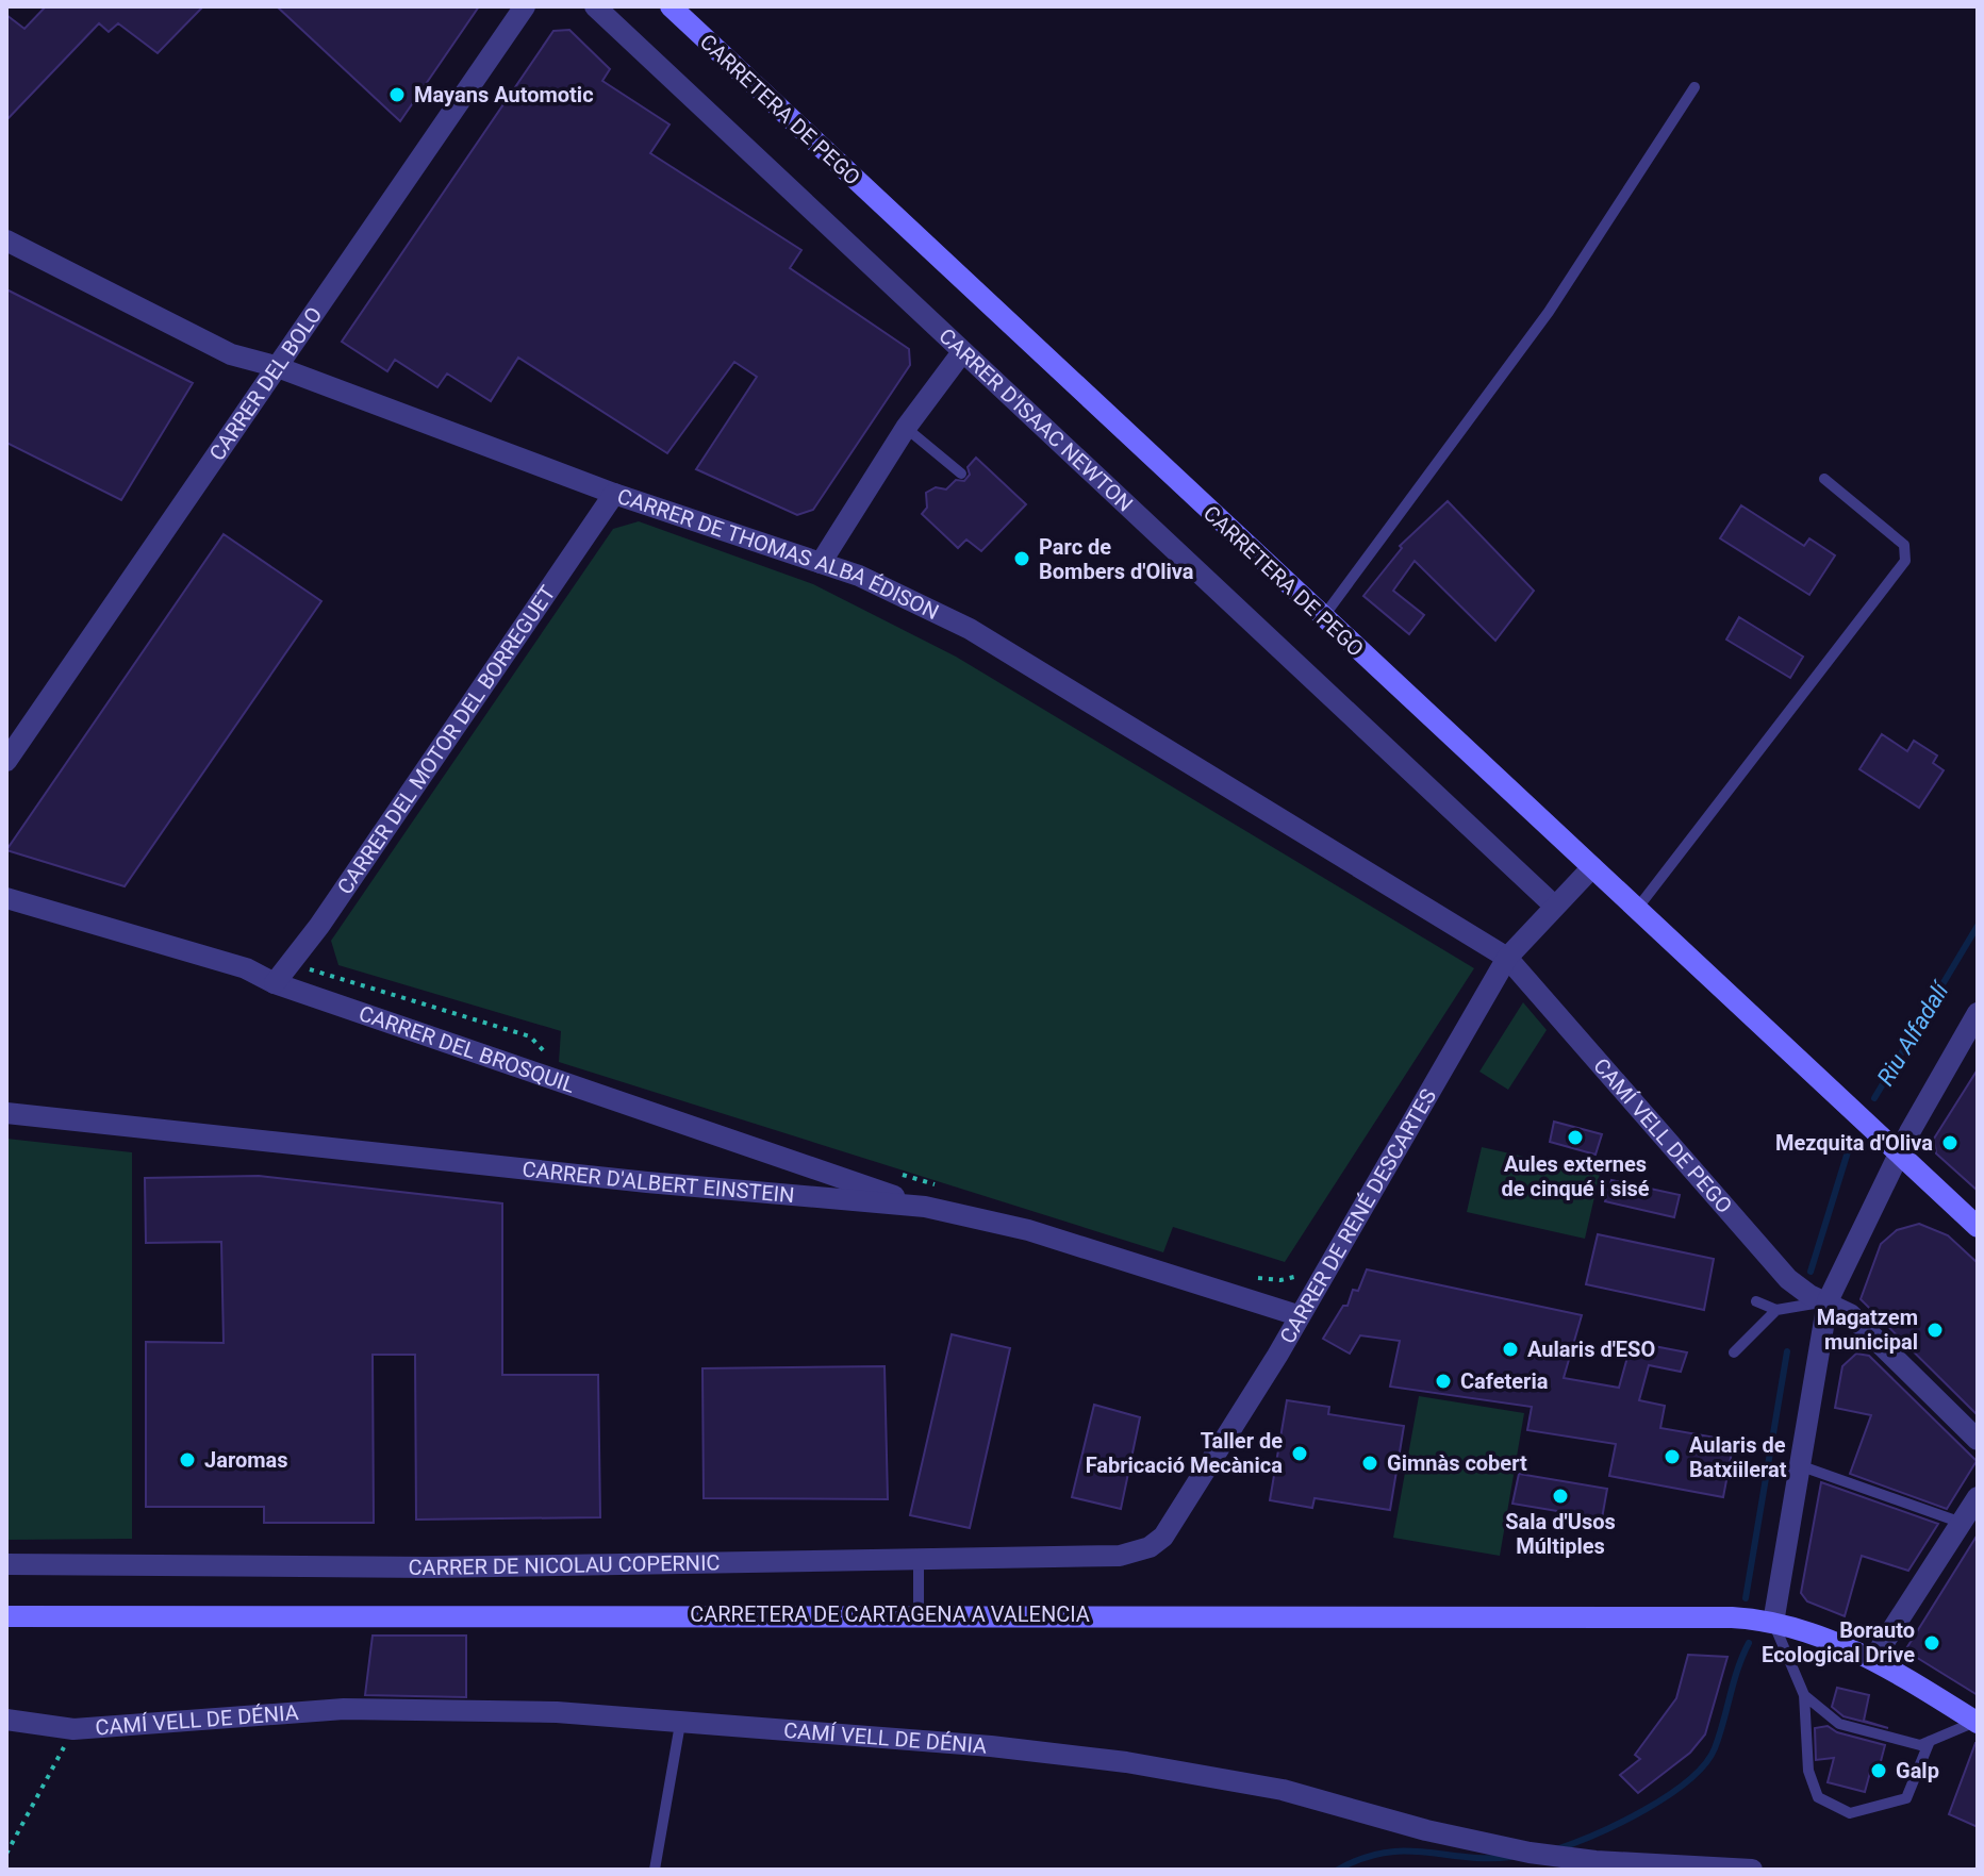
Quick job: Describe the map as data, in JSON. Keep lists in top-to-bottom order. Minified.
{"streets":{"main road":["CARRETERA DE PEGO","CARRETERA DE CARTAGENA A VALENCIA"],"street":["CARRER DEL BOLO","CARRER D'ISAAC NEWTON","CARRER DE THOMAS ALBA ÉDISON","CARRER DEL MOTOR DEL BORREGUET","CARRER DEL BROSQUIL","CAMÍ VELL DE PEGO","CARRER D'ALBERT EINSTEIN","CARRER DE RENÉ DESCARTES","CARRER DE NICOLAU COPERNIC","CAMÍ VELL DE DÉNIA"]},"crossings":[["CARRETERA DE PEGO","CARRER DE RENÉ DESCARTES"],["CARRER DEL BOLO","CARRER DE THOMAS ALBA ÉDISON"],["CARRER D'ISAAC NEWTON","CARRER DE RENÉ DESCARTES"],["CARRER DE THOMAS ALBA ÉDISON","CARRER DEL MOTOR DEL BORREGUET"],["CARRER DE THOMAS ALBA ÉDISON","CAMÍ VELL DE PEGO"],["CARRER DE THOMAS ALBA ÉDISON","CARRER DE RENÉ DESCARTES"],["CARRER DEL MOTOR DEL BORREGUET","CARRER DEL BROSQUIL"],["CARRER DEL BROSQUIL","CARRER D'ALBERT EINSTEIN"],["CAMÍ VELL DE PEGO","CARRER DE RENÉ DESCARTES"],["CARRER D'ALBERT EINSTEIN","CARRER DE RENÉ DESCARTES"],["CARRER DE RENÉ DESCARTES","CARRER DE NICOLAU COPERNIC"]],"water":["Riu Alfadalí"],"places":["Mayans Automotic","Parc de Bombers d'Oliva","Aules externes de cinqué i sisé","Mezquita d'Oliva","Magatzem municipal","Aularis d'ESO","Cafeteria","Taller de Fabricació Mecànica","Aularis de Batxiilerat","Jaromas","Gimnàs cobert","Sala d'Usos Múltiples","Borauto Ecological Drive","Galp"]}
